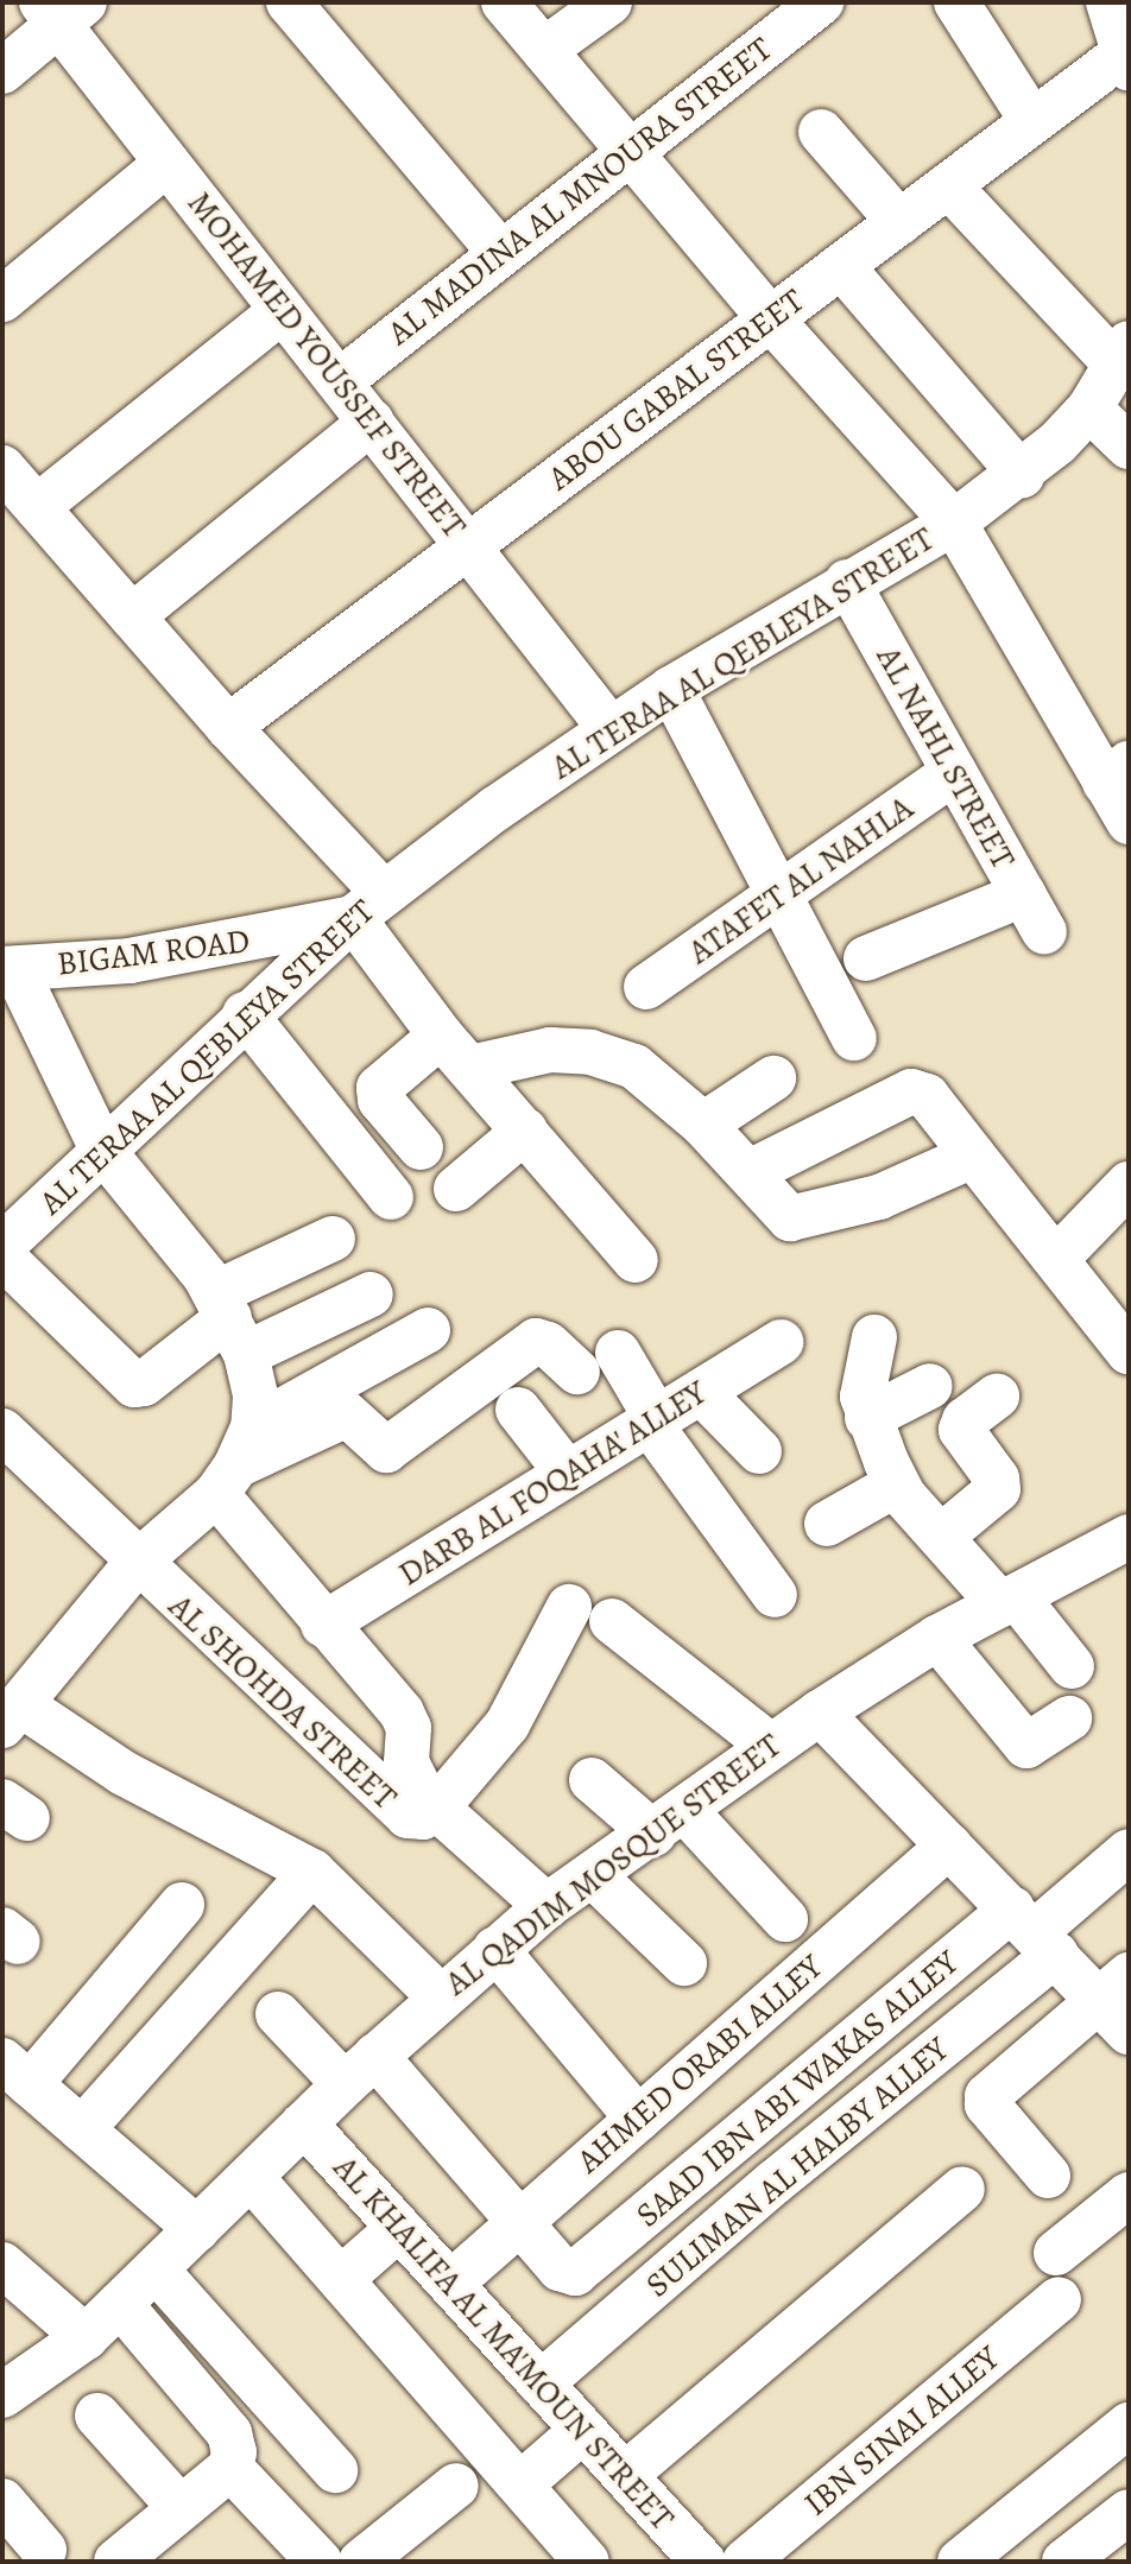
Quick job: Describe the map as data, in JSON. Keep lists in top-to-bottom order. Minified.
{"streets":{"street":["AL MADINA AL MNOURA STREET","MOHAMED YOUSSEF STREET","ABOU GABAL STREET","AL TERAA AL QEBLEYA STREET","AL NAHL STREET","ATAFET AL NAHLA","BIGAM ROAD","DARB AL FOQAHA' ALLEY","AL SHOHDA STREET","AL QADIM MOSQUE STREET","AHMED ORABI ALLEY","SAAD IBN ABI WAKAS ALLEY","SULIMAN AL HALBY ALLEY","AL KHALIFA AL MA'MOUN STREET","IBN SINAI ALLEY"]},"crossings":[["AL MADINA AL MNOURA STREET","MOHAMED YOUSSEF STREET"],["MOHAMED YOUSSEF STREET","ABOU GABAL STREET"],["MOHAMED YOUSSEF STREET","AL TERAA AL QEBLEYA STREET"],["AL TERAA AL QEBLEYA STREET","AL NAHL STREET"],["AL TERAA AL QEBLEYA STREET","BIGAM ROAD"],["AL NAHL STREET","ATAFET AL NAHLA"],["AL QADIM MOSQUE STREET","AL KHALIFA AL MA'MOUN STREET"],["AHMED ORABI ALLEY","SAAD IBN ABI WAKAS ALLEY"],["AHMED ORABI ALLEY","AL KHALIFA AL MA'MOUN STREET"],["SAAD IBN ABI WAKAS ALLEY","SULIMAN AL HALBY ALLEY"],["SULIMAN AL HALBY ALLEY","AL KHALIFA AL MA'MOUN STREET"]]}
